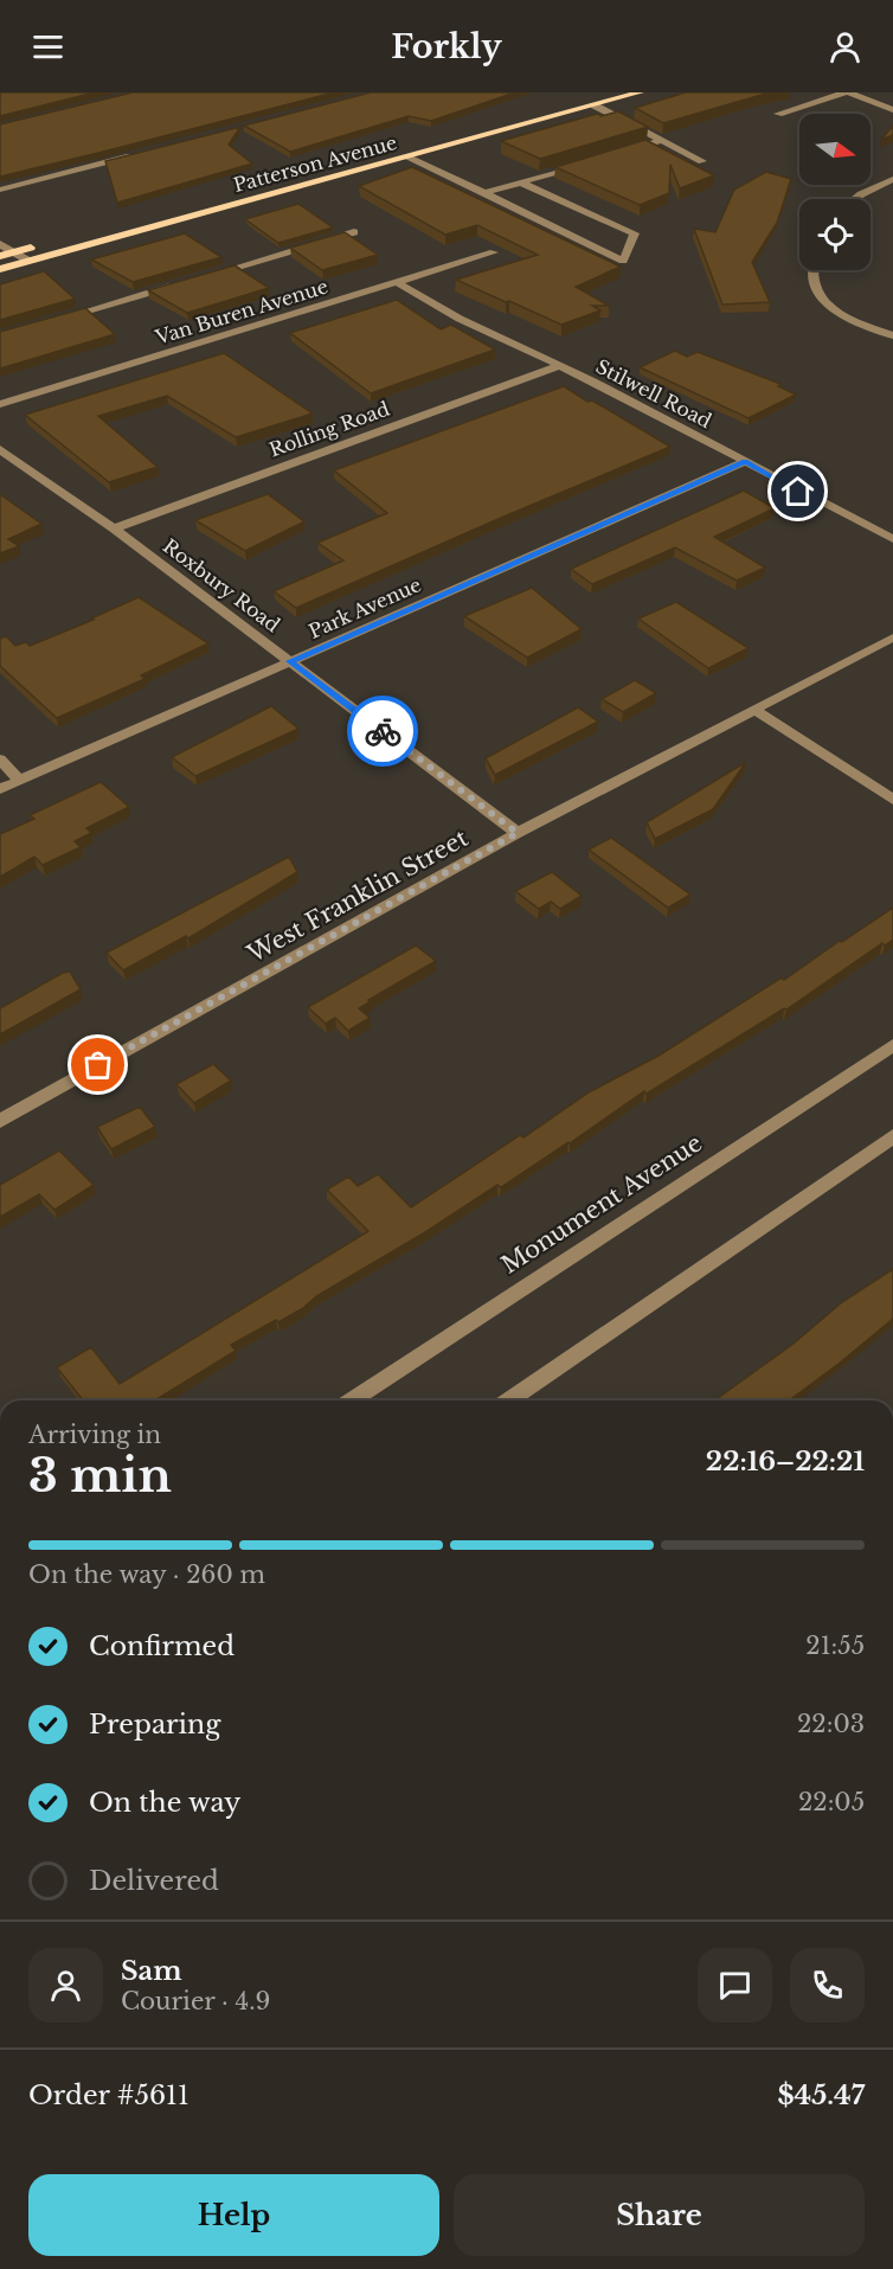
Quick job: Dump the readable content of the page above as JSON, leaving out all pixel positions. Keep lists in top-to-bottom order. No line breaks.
{"streets":{"main road":["Patterson Avenue"],"street":["Van Buren Avenue","Stilwell Road","Rolling Road","Roxbury Road","Park Avenue","West Franklin Street","Monument Avenue"]},"crossings":[["Van Buren Avenue","Stilwell Road"],["Stilwell Road","Rolling Road"],["Stilwell Road","Park Avenue"],["Rolling Road","Roxbury Road"],["Roxbury Road","Park Avenue"],["Roxbury Road","West Franklin Street"]],"north":"right","page":{"header":"Forkly","heading":["3 min","Arriving in","22:16–22:21"],"panel":["Sam","Courier · 4.9","Order #5611","$45.47"],"bar":"On the way · 260 m","list":[["Confirmed","21:55"],["Preparing","22:03"],["On the way","22:05"],"Delivered"],"buttons":["Help","Share"]}}
